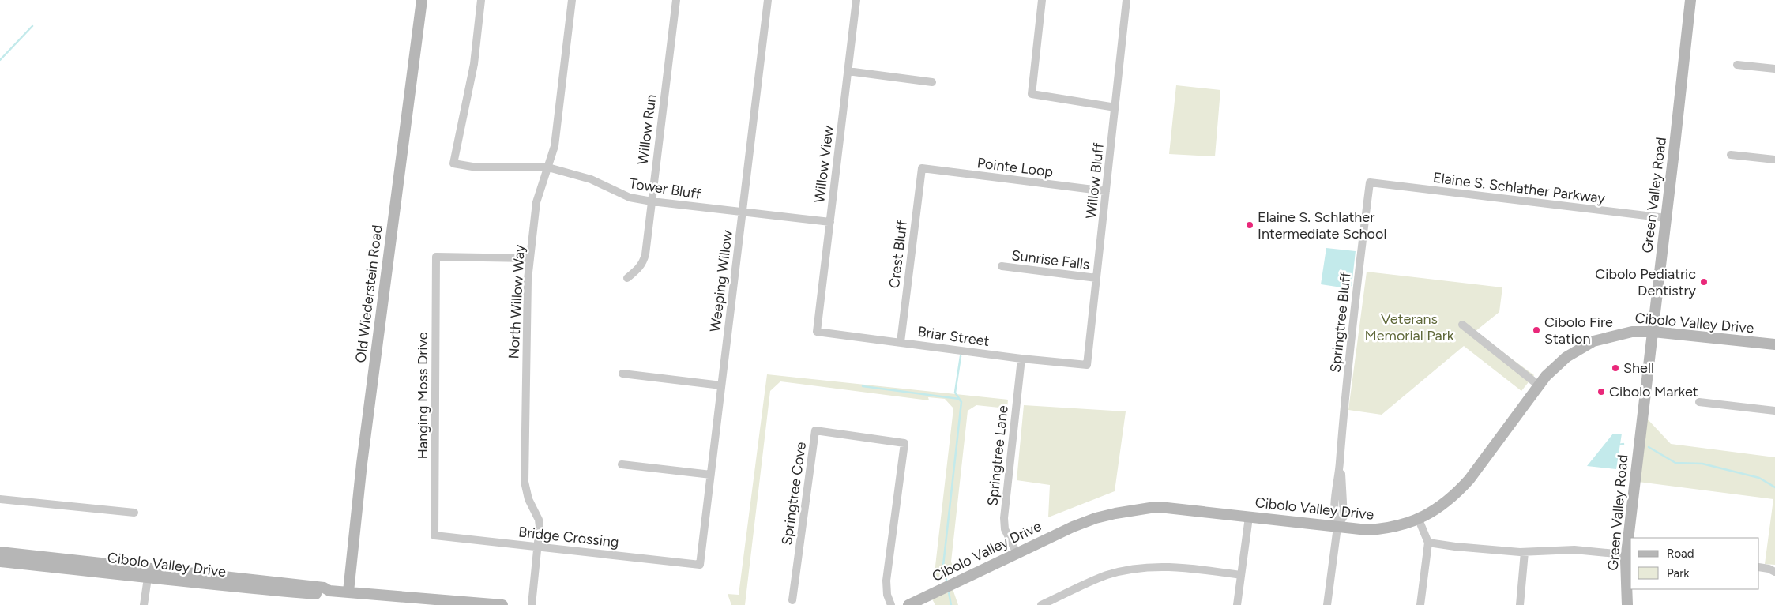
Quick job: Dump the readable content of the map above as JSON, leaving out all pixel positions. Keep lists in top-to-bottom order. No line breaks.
{"streets":{"main road":["Green Valley Road","Old Wiederstein Road","Cibolo Valley Drive"],"street":["Willow Run","Willow View","Pointe Loop","Willow Bluff","Elaine S. Schlather Parkway","Tower Bluff","Crest Bluff","Sunrise Falls","Weeping Willow","North Willow Way","Springtree Bluff","Briar Street","Hanging Moss Drive","Springtree Lane","Springtree Cove","Bridge Crossing"]},"crossings":[["Willow Run","Tower Bluff"],["Willow View","Tower Bluff"],["Willow View","Briar Street"],["Pointe Loop","Willow Bluff"],["Pointe Loop","Crest Bluff"],["Willow Bluff","Sunrise Falls"],["Willow Bluff","Briar Street"],["Elaine S. Schlather Parkway","Green Valley Road"],["Elaine S. Schlather Parkway","Springtree Bluff"],["Tower Bluff","Weeping Willow"],["Tower Bluff","North Willow Way"],["Green Valley Road","Cibolo Valley Drive"],["Crest Bluff","Briar Street"],["Weeping Willow","Bridge Crossing"],["Old Wiederstein Road","Cibolo Valley Drive"],["North Willow Way","Hanging Moss Drive"],["North Willow Way","Bridge Crossing"],["Springtree Bluff","Cibolo Valley Drive"],["Cibolo Valley Drive","Springtree Lane"],["Briar Street","Springtree Lane"],["Hanging Moss Drive","Bridge Crossing"]],"parks":["Veterans Memorial Park"],"places":["Elaine S. Schlather Intermediate School","Cibolo Pediatric Dentistry","Cibolo Fire Station","Shell","Cibolo Market"],"legend":["Road","Park"]}
